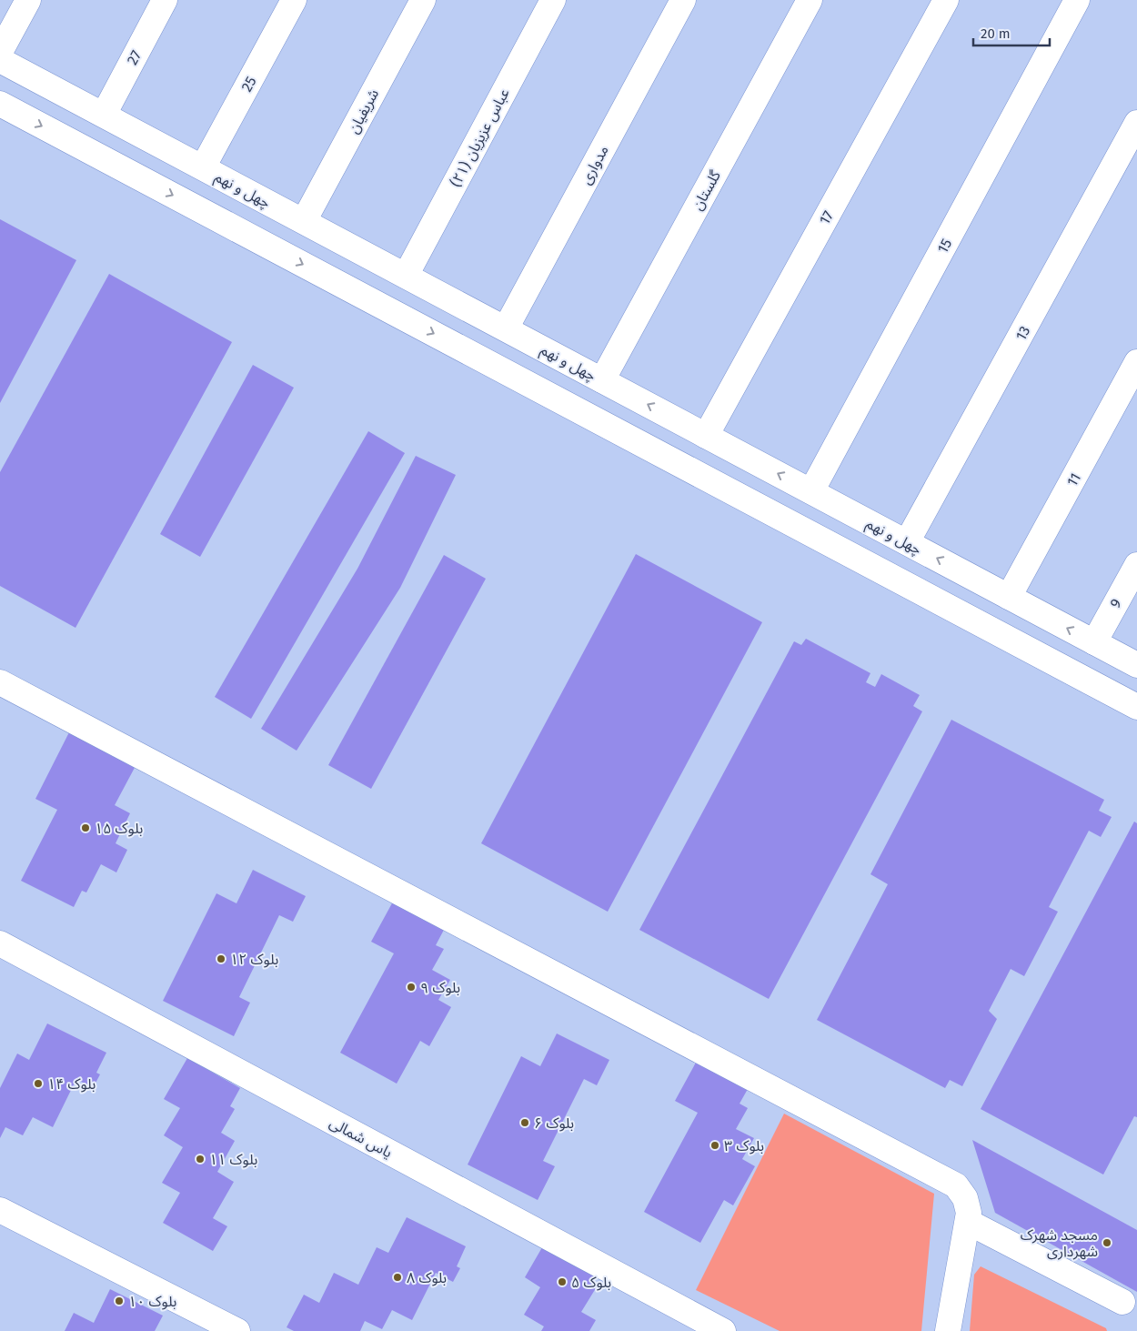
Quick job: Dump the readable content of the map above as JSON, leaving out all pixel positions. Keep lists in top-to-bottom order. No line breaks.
{"streets":{"street":["27","25","شریفیان","عباس عزیزیان (۲۱)","مدواری","چهل و نهم","گلستان","17","15","13","11","9","یاس شمالی"]},"crossings":[["27","چهل و نهم"],["25","چهل و نهم"],["شریفیان","چهل و نهم"],["عباس عزیزیان (۲۱)","چهل و نهم"],["مدواری","چهل و نهم"],["چهل و نهم","گلستان"],["چهل و نهم","17"],["چهل و نهم","15"],["چهل و نهم","13"],["چهل و نهم","11"],["چهل و نهم","9"]],"places":["بلوک ۱۵","بلوک ۱۲","بلوک ۹","بلوک ۱۴","بلوک ۶","بلوک ۳","بلوک ۱۱","مسجد شهرک شهرداری","بلوک ۸","بلوک ۵","بلوک ۱۰"],"scale_bar":"20 m"}
